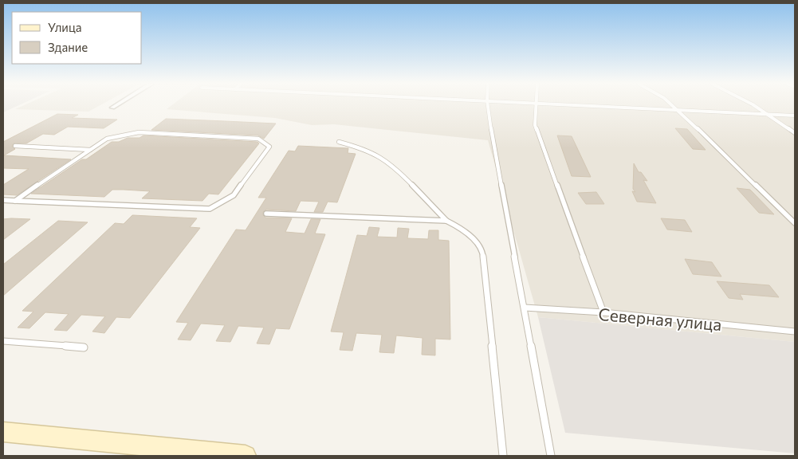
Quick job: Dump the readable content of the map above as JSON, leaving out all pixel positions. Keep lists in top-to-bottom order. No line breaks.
{"streets":{"lane":["Северная улица"]},"legend":["Улица","Здание"]}
